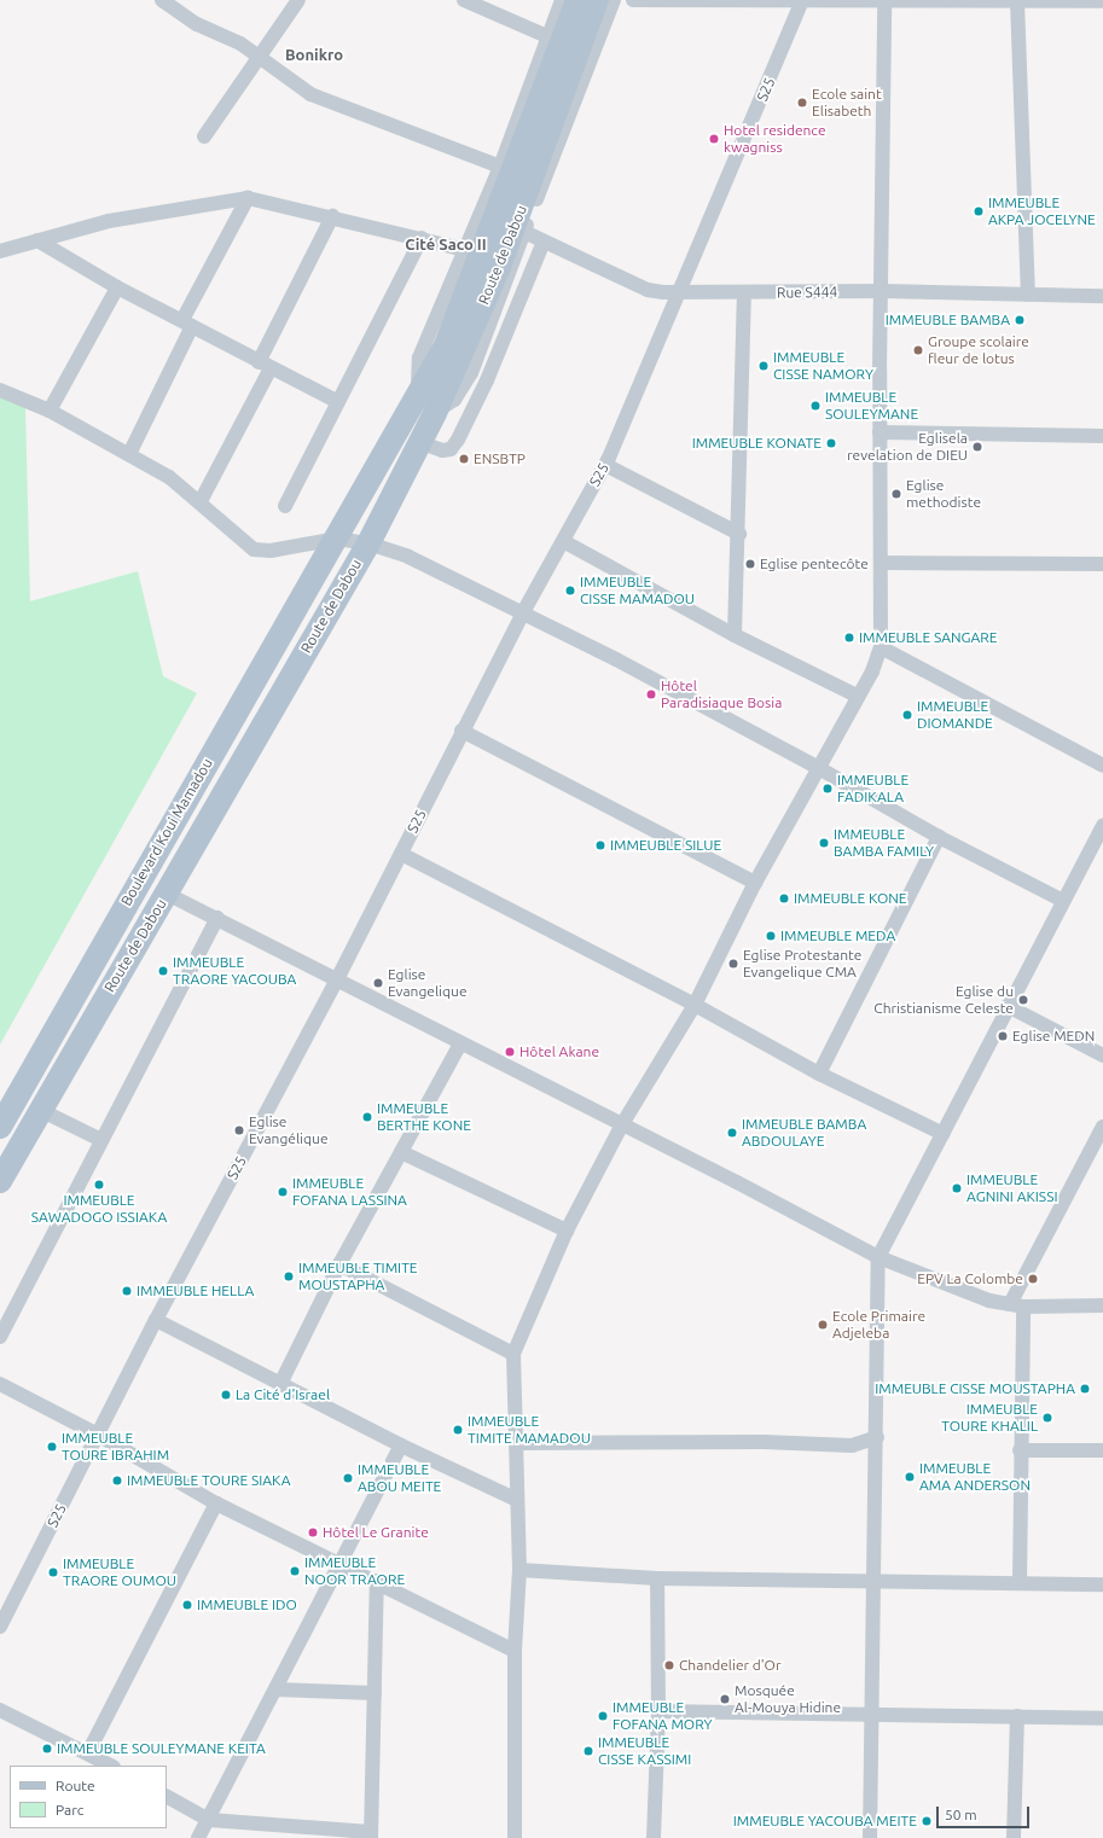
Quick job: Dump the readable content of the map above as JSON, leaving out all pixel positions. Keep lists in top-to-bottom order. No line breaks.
{"streets":{"main road":["Route de Dabou","Boulevard Koui Mamadou"],"street":["S25","Rue S444"]},"crossings":[["S25","Rue S444"],["Route de Dabou","Boulevard Koui Mamadou"]],"districts":["Bonikro","Cité Saco II"],"places":["Ecole saint Elisabeth","Hotel residence kwagniss","IMMEUBLE AKPA JOCELYNE","IMMEUBLE BAMBA","Groupe scolaire fleur de lotus","IMMEUBLE CISSE NAMORY","IMMEUBLE SOULEYMANE","IMMEUBLE KONATE","Eglisela revelation de DIEU","ENSBTP","Eglise methodiste","Eglise pentecôte","IMMEUBLE CISSE MAMADOU","IMMEUBLE SANGARE","Hôtel Paradisiaque Bosia","IMMEUBLE DIOMANDE","IMMEUBLE FADIKALA","IMMEUBLE BAMBA FAMILY","IMMEUBLE SILUE","IMMEUBLE KONE","IMMEUBLE MEDA","Eglise Protestante Evangelique CMA","IMMEUBLE TRAORE YACOUBA","Eglise Evangelique","Eglise du Christianisme Celeste","Eglise MEDN","Hôtel Akane","IMMEUBLE BERTHE KONE","Eglise Evangélique","IMMEUBLE BAMBA ABDOULAYE","IMMEUBLE SAWADOGO ISSIAKA","IMMEUBLE AGNINI AKISSI","IMMEUBLE FOFANA LASSINA","IMMEUBLE TIMITE MOUSTAPHA","EPV La Colombe","IMMEUBLE HELLA","Ecole Primaire Adjeleba","IMMEUBLE CISSE MOUSTAPHA","La Cité d'Israel","IMMEUBLE TOURE KHALIL","IMMEUBLE TIMITE MAMADOU","IMMEUBLE TOURE IBRAHIM","IMMEUBLE AMA ANDERSON","IMMEUBLE ABOU MEITE","IMMEUBLE TOURE SIAKA","Hôtel Le Granite","IMMEUBLE NOOR TRAORE","IMMEUBLE TRAORE OUMOU","IMMEUBLE IDO","Chandelier d'Or","Mosquée Al-Mouya Hidine","IMMEUBLE FOFANA MORY","IMMEUBLE SOULEYMANE KEITA","IMMEUBLE CISSE KASSIMI","IMMEUBLE YACOUBA MEITE"],"legend":["Route","Parc"],"scale_bar":"50 m"}
